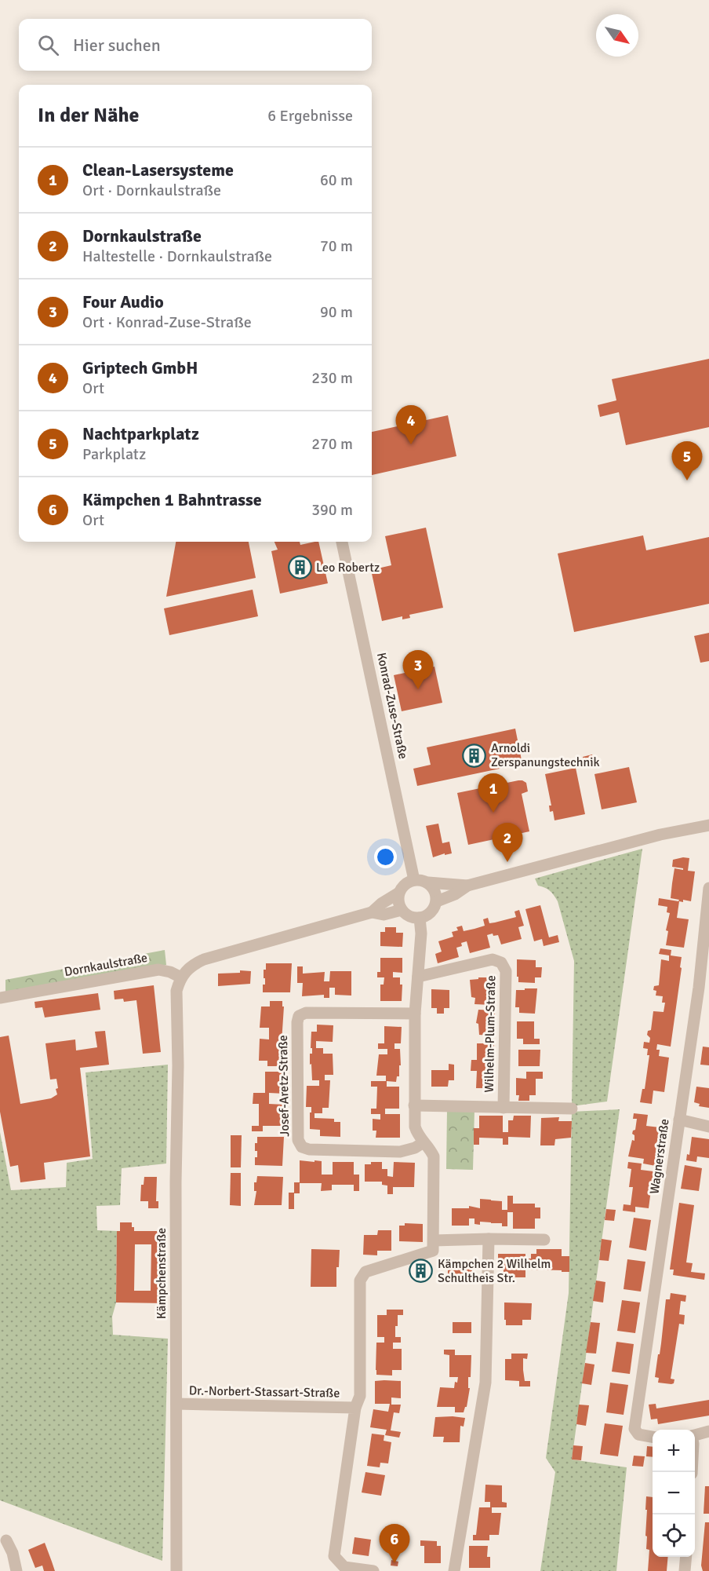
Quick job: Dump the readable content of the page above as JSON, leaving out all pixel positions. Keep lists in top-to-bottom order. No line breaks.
{"streets":{"street":["Konrad-Zuse-Straße","Dornkaulstraße","Wilhelm-Plum-Straße","Josef-Aretz-Straße","Wagnerstraße","Kämpchenstraße","Dr.-Norbert-Stassart-Straße"]},"crossings":[["Dornkaulstraße","Kämpchenstraße"],["Kämpchenstraße","Dr.-Norbert-Stassart-Straße"]],"places":{"building":["Leo Robertz","Arnoldi Zerspanungstechnik","Kämpchen 2 Wilhelm Schultheis Str."]},"north":"bottom right","page":{"search":"Hier suchen","heading":["In der Nähe","6 Ergebnisse"],"list":[{"mark":"1","name":"Clean-Lasersysteme","note":"Ort · Dornkaulstraße","value":"60 m"},{"mark":"2","name":"Dornkaulstraße","note":"Haltestelle · Dornkaulstraße","value":"70 m"},{"mark":"3","name":"Four Audio","note":"Ort · Konrad-Zuse-Straße","value":"90 m"},{"mark":"4","name":"Griptech GmbH","note":"Ort","value":"230 m"},{"mark":"5","name":"Nachtparkplatz","note":"Parkplatz","value":"270 m"},{"mark":"6","name":"Kämpchen 1 Bahntrasse","note":"Ort","value":"390 m"}],"pins":["4","5","3","1","2","6"],"map_buttons":["+","−"]}}
